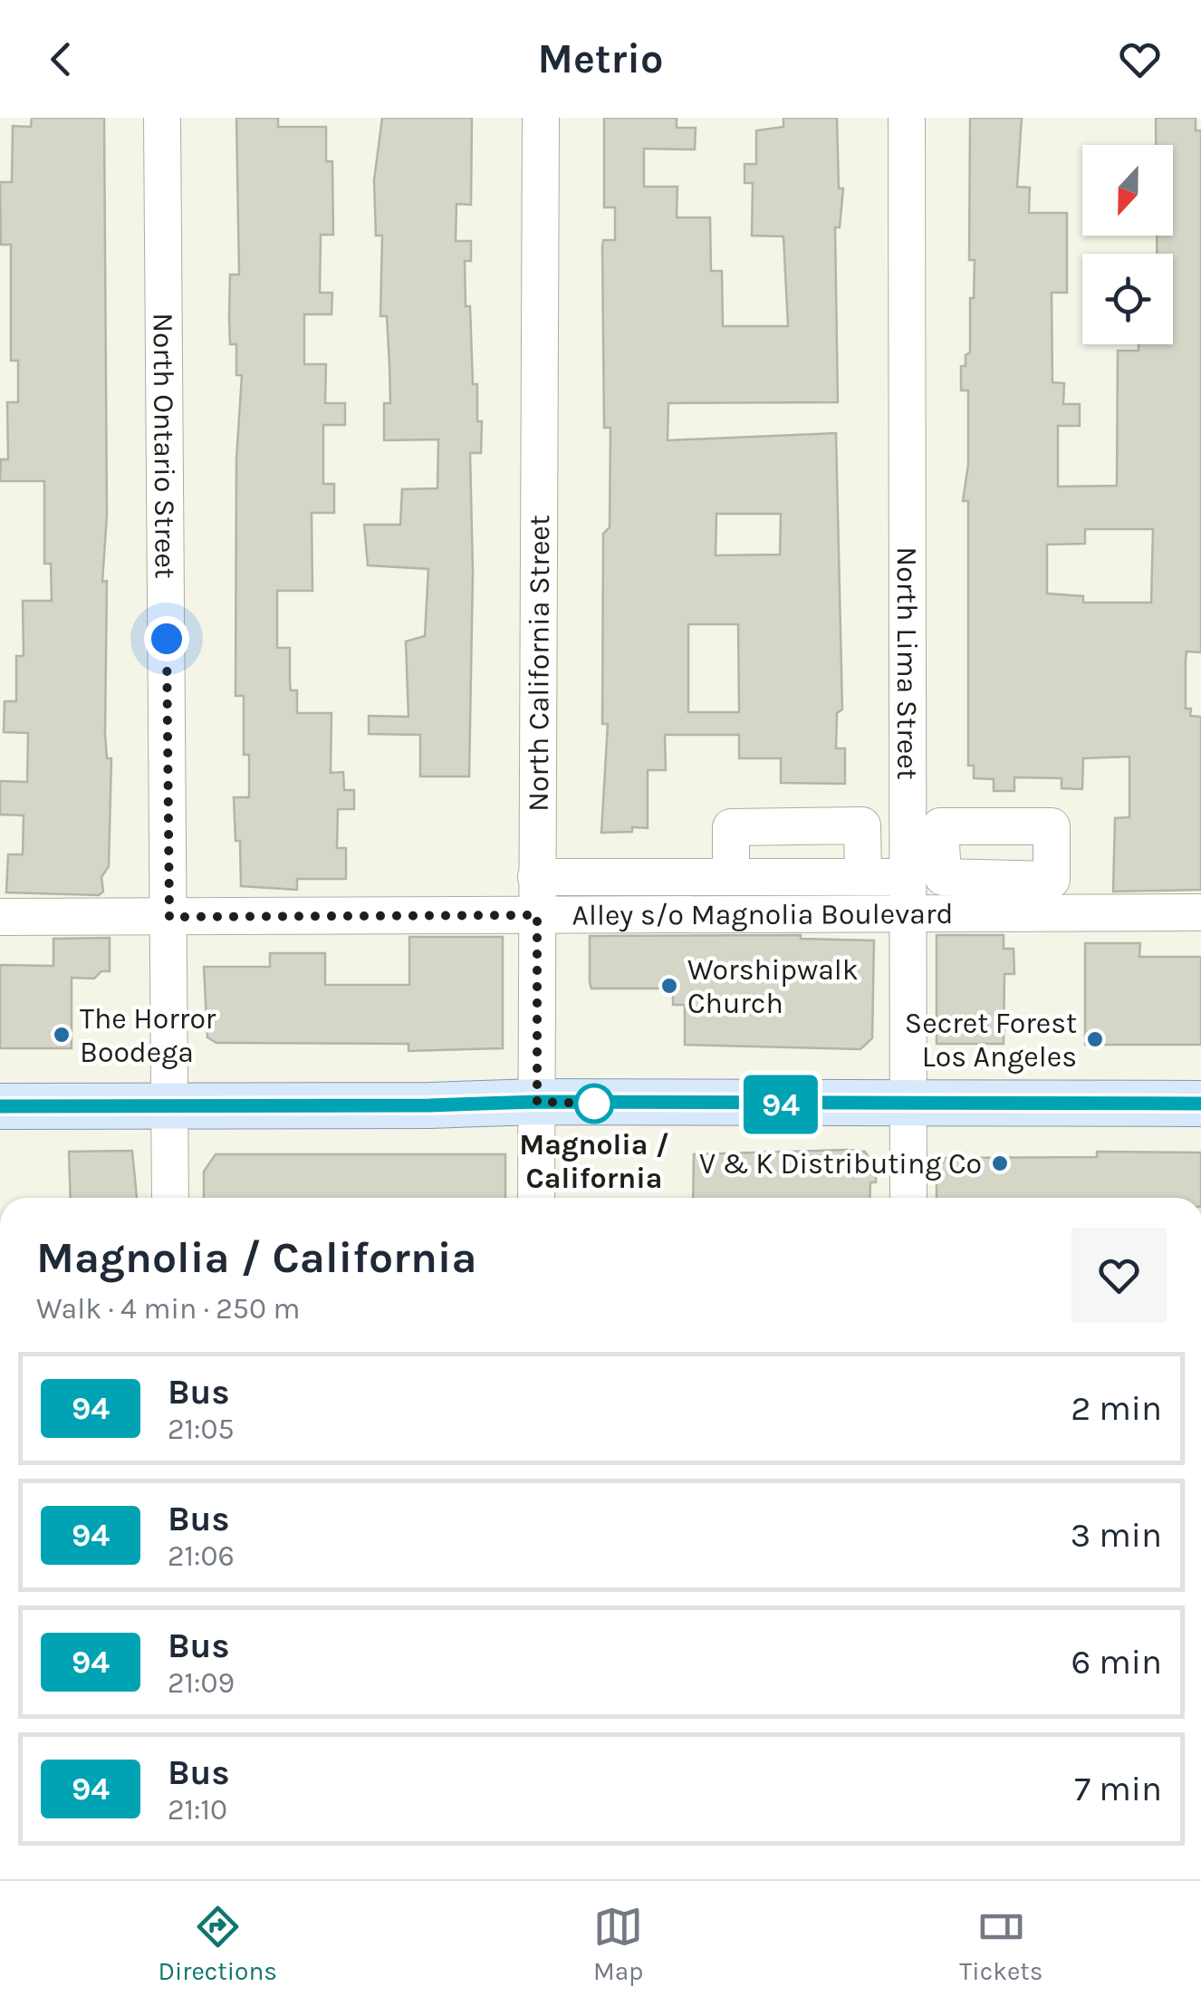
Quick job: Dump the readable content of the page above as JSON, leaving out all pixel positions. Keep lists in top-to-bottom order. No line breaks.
{"streets":{"street":["North Ontario Street","North California Street","North Lima Street","Alley s/o Magnolia Boulevard"]},"crossings":[["North Ontario Street","Alley s/o Magnolia Boulevard"],["North California Street","Alley s/o Magnolia Boulevard"],["North Lima Street","Alley s/o Magnolia Boulevard"]],"places":["Worshipwalk Church","The Horror Boodega","Secret Forest Los Angeles","Magnolia / California","V & K Distributing Co"],"lines":["bus line 94"],"north":"bottom","page":{"header":"Metrio","on_map":"94","heading":["Magnolia / California","Walk · 4 min · 250 m"],"list":[{"mark":"94","name":"Bus","note":"21:05","value":"2 min"},{"mark":"94","name":"Bus","note":"21:06","value":"3 min"},{"mark":"94","name":"Bus","note":"21:09","value":"6 min"},{"mark":"94","name":"Bus","note":"21:10","value":"7 min"}],"tabs":["Directions","Map","Tickets"]}}
